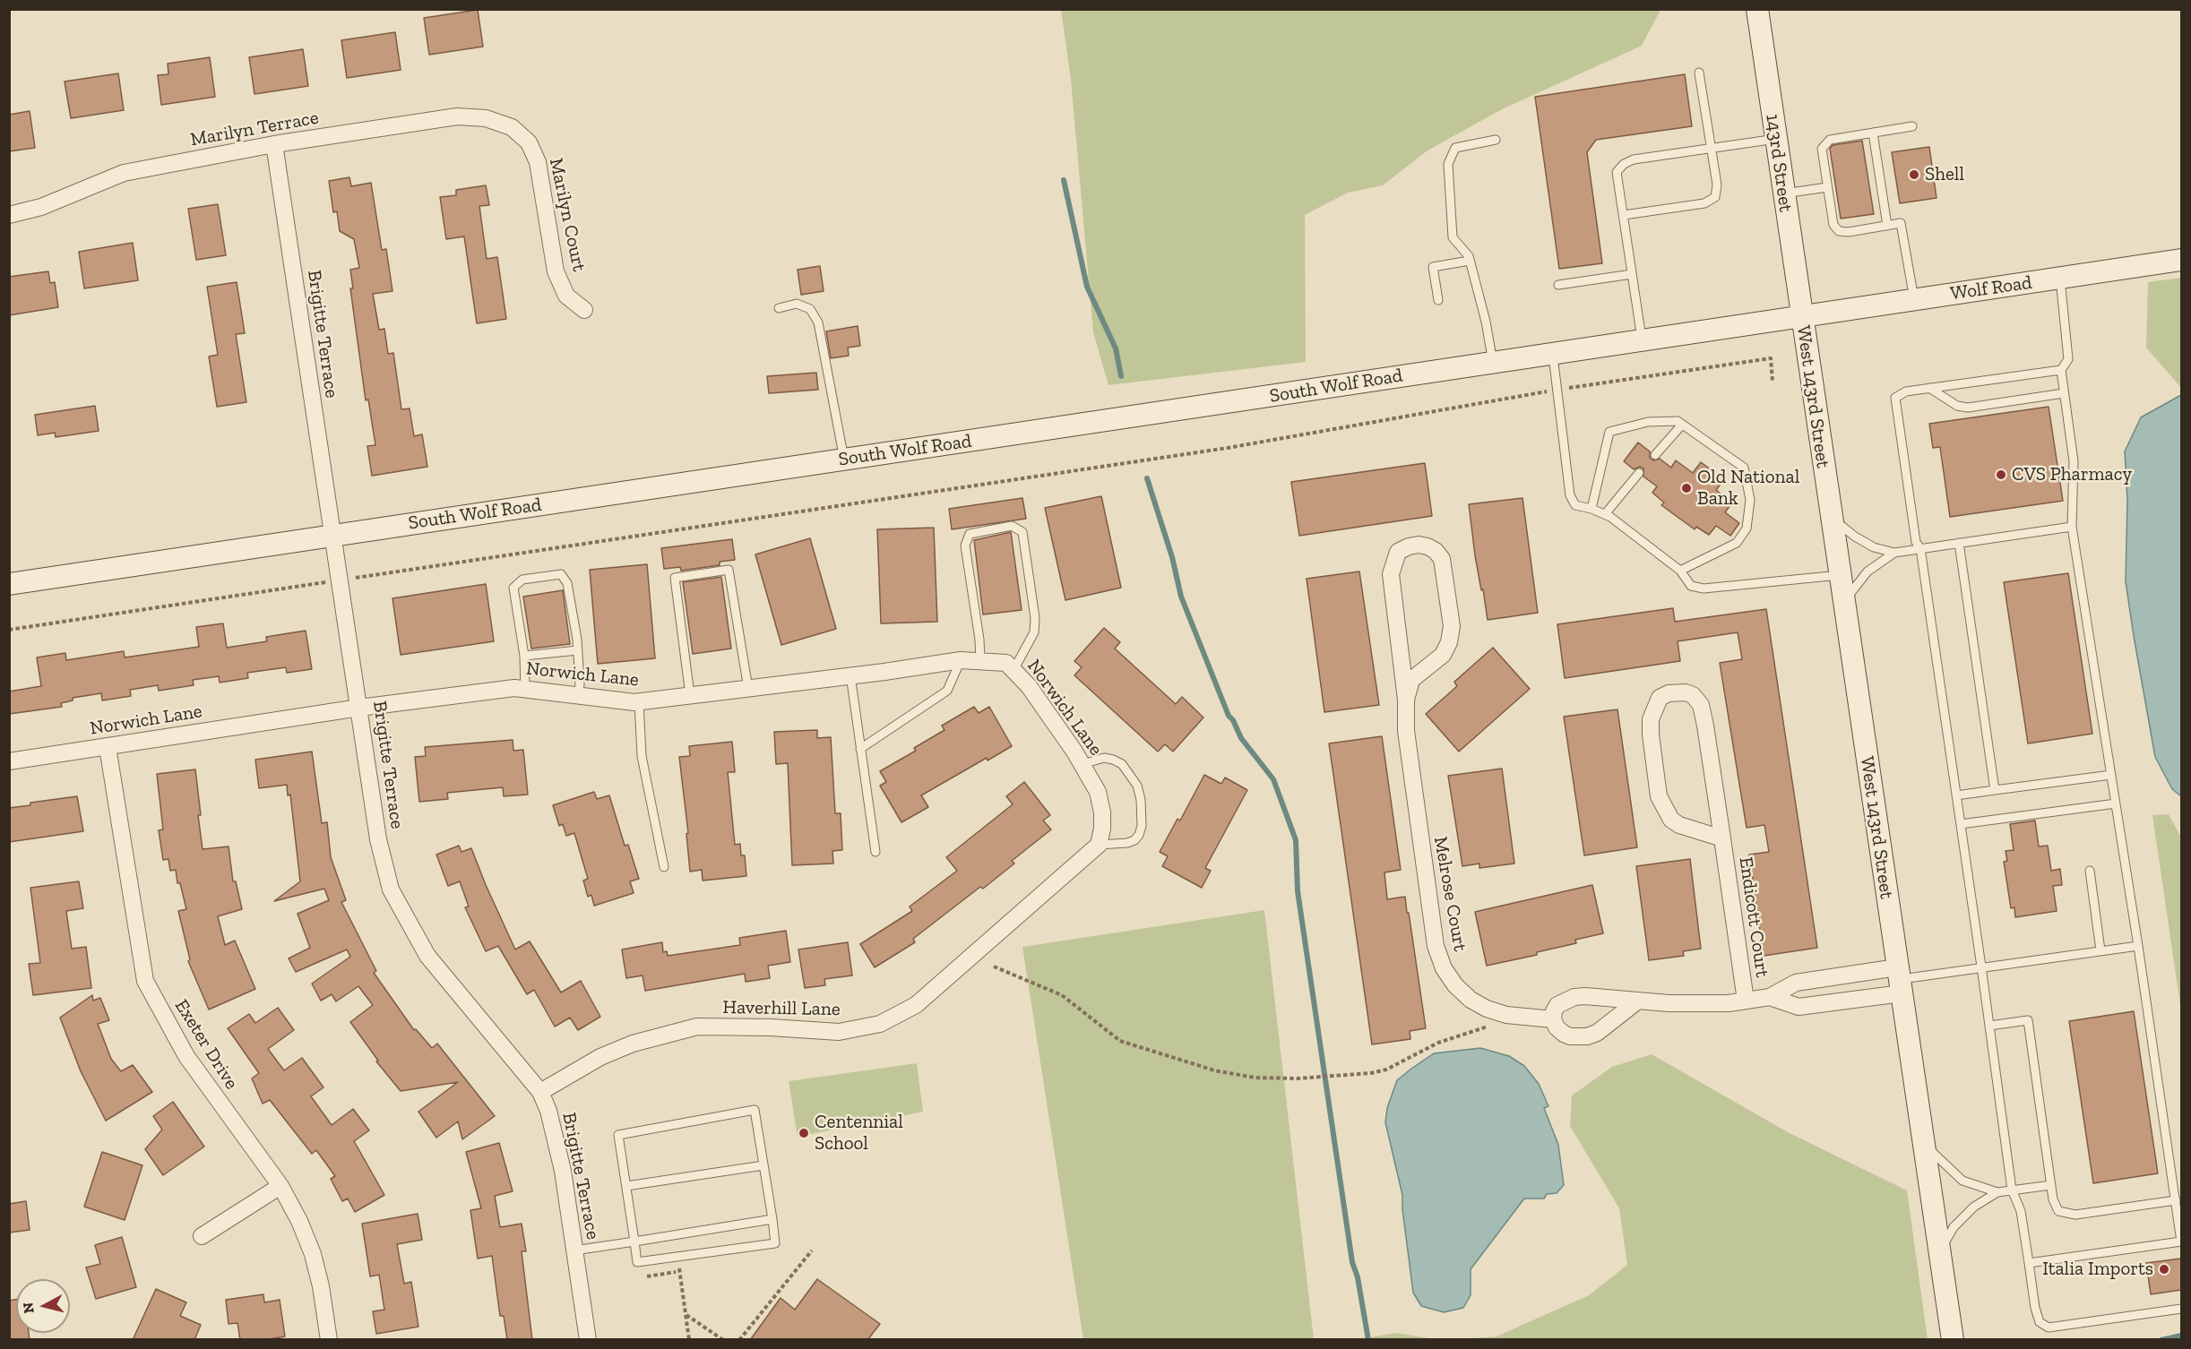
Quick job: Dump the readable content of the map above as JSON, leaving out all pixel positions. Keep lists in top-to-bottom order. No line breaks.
{"streets":{"main road":["143rd Street","Wolf Road","South Wolf Road","West 143rd Street"],"street":["Marilyn Terrace","Marilyn Court","Brigitte Terrace","Norwich Lane","Melrose Court","Endicott Court","Haverhill Lane","Exeter Drive"]},"crossings":[["Marilyn Terrace","Marilyn Court"],["Marilyn Terrace","Brigitte Terrace"],["143rd Street","Wolf Road"],["143rd Street","South Wolf Road"],["143rd Street","West 143rd Street"],["Wolf Road","South Wolf Road"],["Wolf Road","West 143rd Street"],["Brigitte Terrace","South Wolf Road"],["Brigitte Terrace","Norwich Lane"],["Brigitte Terrace","Haverhill Lane"],["South Wolf Road","West 143rd Street"],["Norwich Lane","Haverhill Lane"],["Norwich Lane","Exeter Drive"]],"places":["Shell","CVS Pharmacy","Old National Bank","Centennial School","Italia Imports"],"north":"left"}
